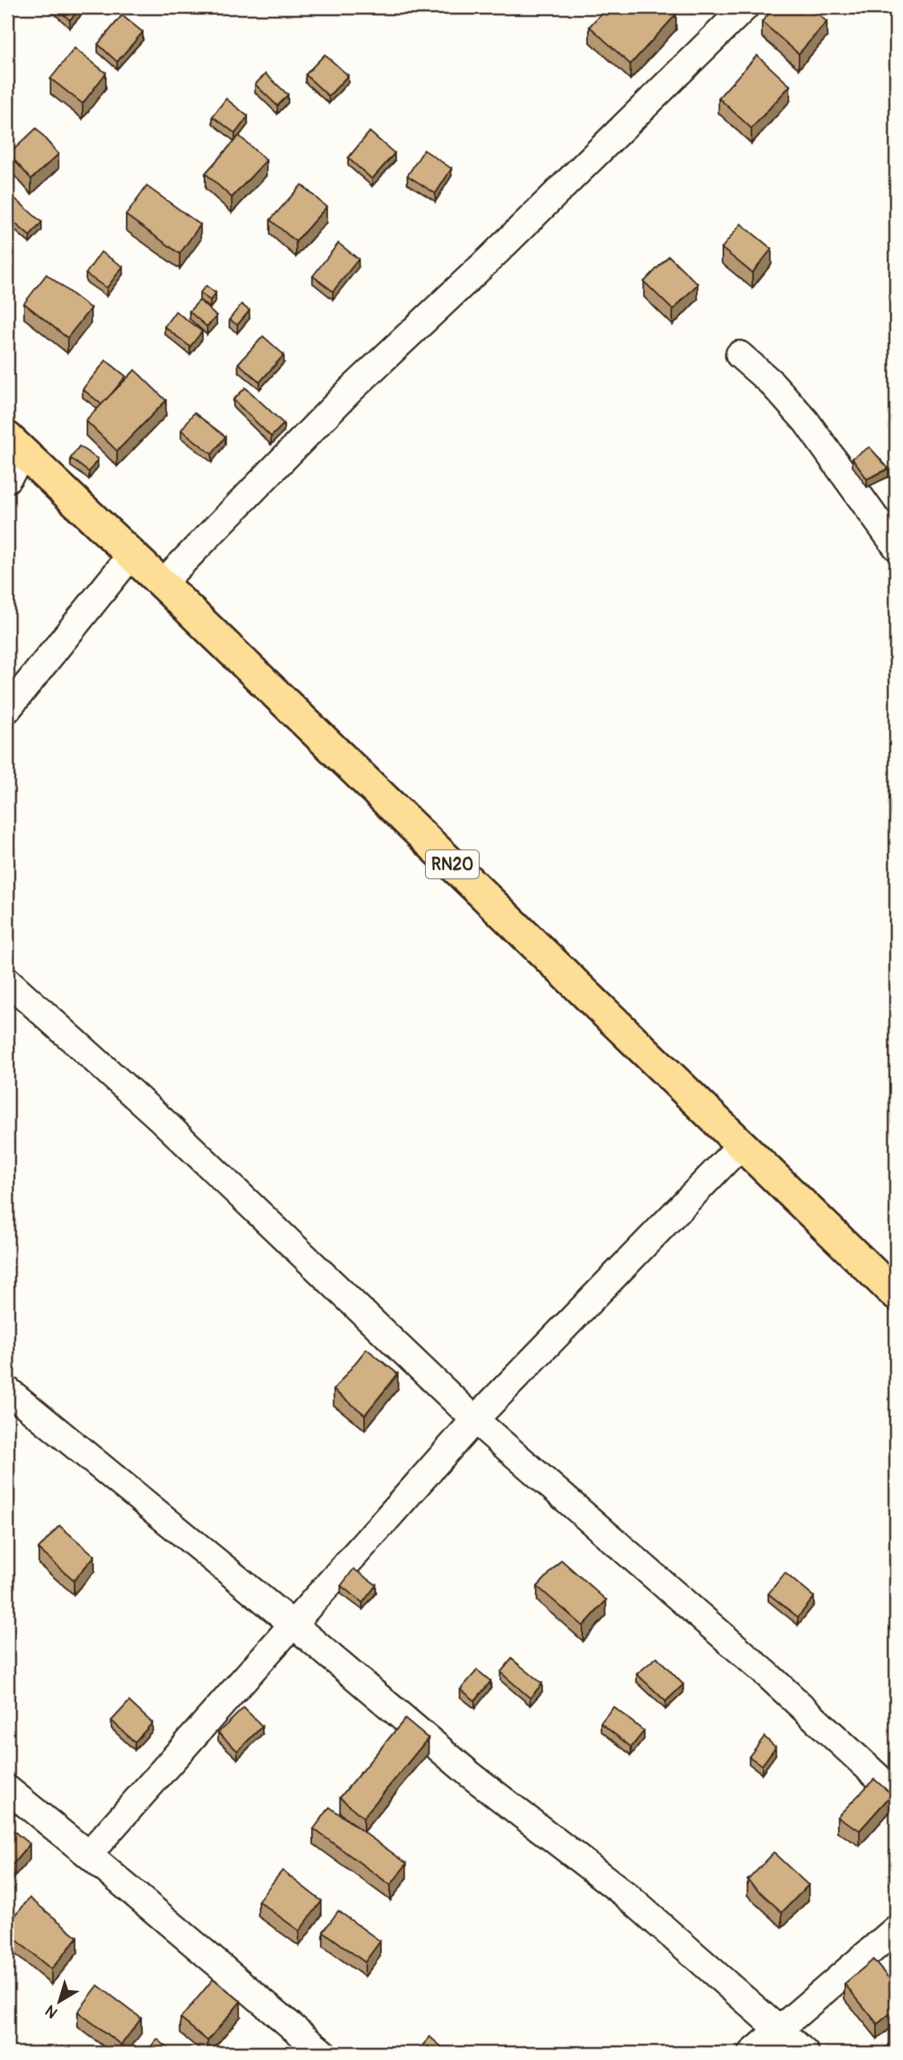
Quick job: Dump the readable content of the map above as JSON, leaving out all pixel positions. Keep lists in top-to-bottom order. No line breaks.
{"streets":{"main road":["RN20"]},"north":"bottom left"}
